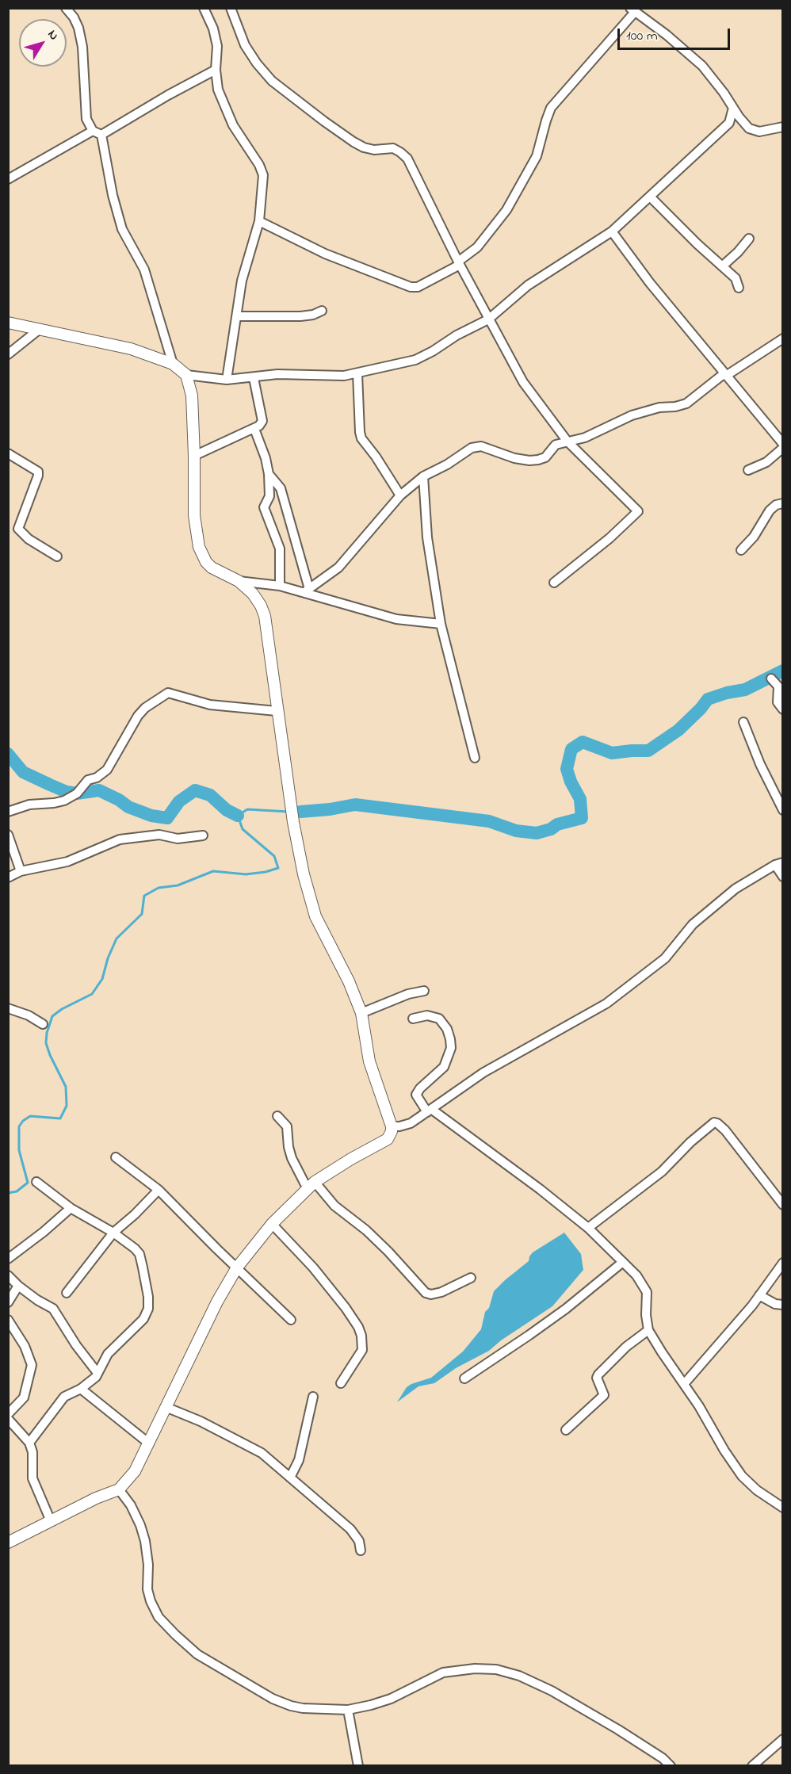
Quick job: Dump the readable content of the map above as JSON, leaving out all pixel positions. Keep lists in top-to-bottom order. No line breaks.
{"scale_bar":"100 m","north":"top right"}
